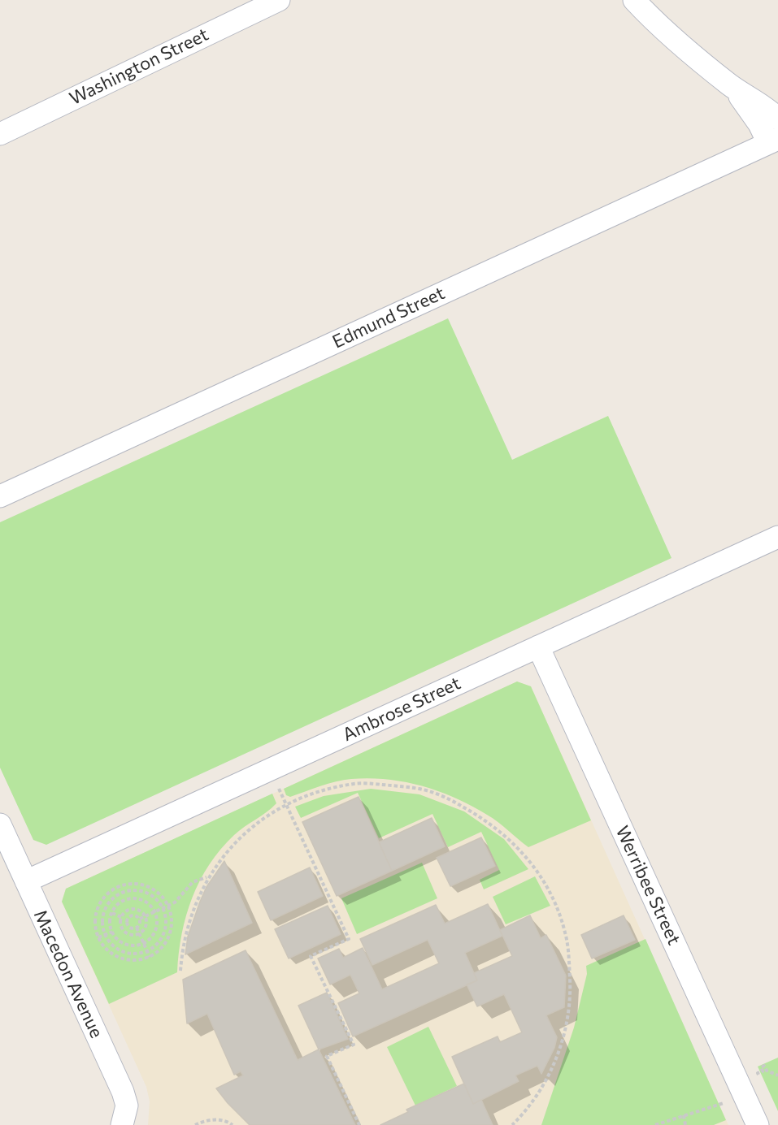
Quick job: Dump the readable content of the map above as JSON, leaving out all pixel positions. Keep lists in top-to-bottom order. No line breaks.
{"streets":{"street":["Washington Street","Edmund Street","Ambrose Street","Werribee Street","Macedon Avenue"]},"crossings":[["Ambrose Street","Werribee Street"],["Ambrose Street","Macedon Avenue"]]}
